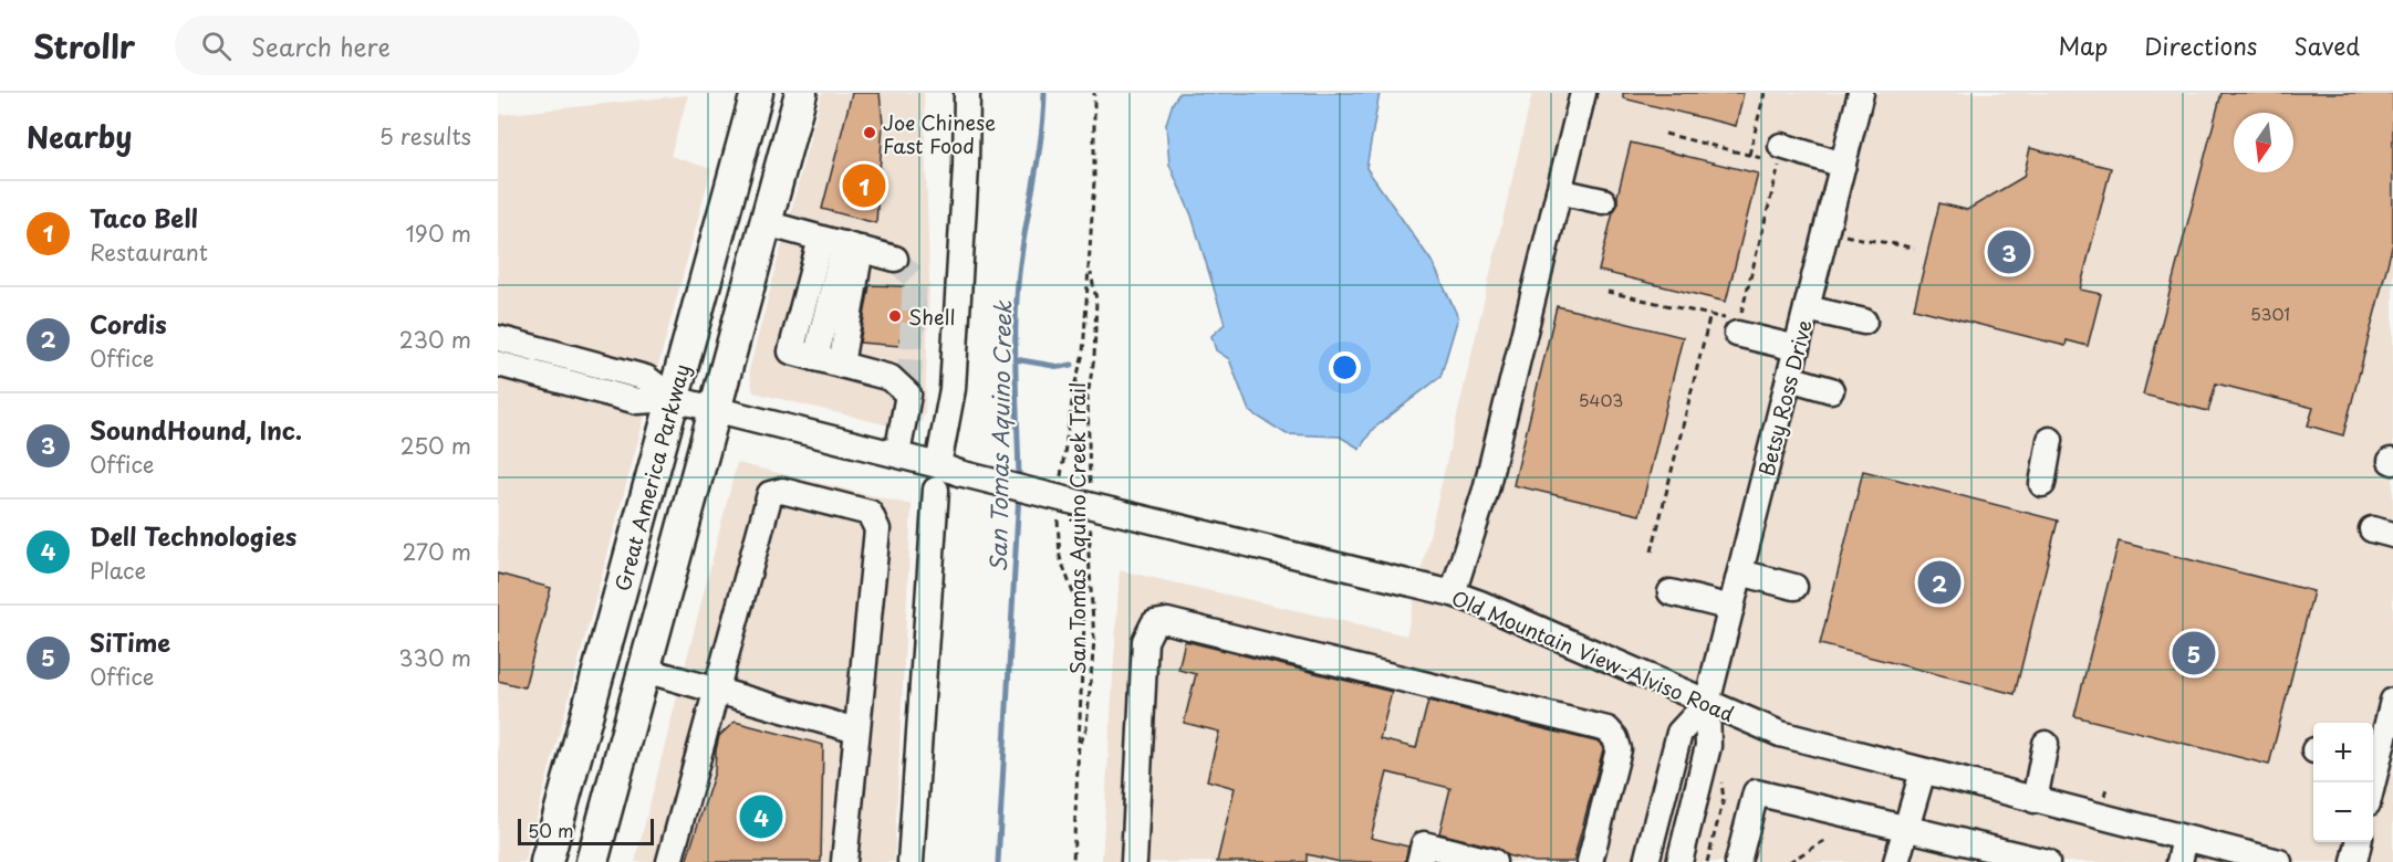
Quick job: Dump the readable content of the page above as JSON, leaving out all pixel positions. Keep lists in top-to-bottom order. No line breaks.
{"streets":{"main road":["Great America Parkway"],"street":["Betsy Ross Drive","Old Mountain View-Alviso Road"],"path":["San Tomas Aquino Creek Trail"]},"crossings":[["Betsy Ross Drive","Old Mountain View-Alviso Road"],["Great America Parkway","Old Mountain View-Alviso Road"],["San Tomas Aquino Creek Trail","Old Mountain View-Alviso Road"]],"water":["San Tomas Aquino Creek"],"places":["Joe Chinese Fast Food","Shell"],"house_numbers":["5301","5403"],"scale_bar":"50 m","north":"bottom","page":{"header":"Strollr","search":"Search here","nav":["Map","Directions","Saved"],"heading":["Nearby","5 results"],"pins":["1","3","2","5","4"],"list":[{"mark":"1","name":"Taco Bell","note":"Restaurant","value":"190 m"},{"mark":"2","name":"Cordis","note":"Office","value":"230 m"},{"mark":"3","name":"SoundHound, Inc.","note":"Office","value":"250 m"},{"mark":"4","name":"Dell Technologies","note":"Place","value":"270 m"},{"mark":"5","name":"SiTime","note":"Office","value":"330 m"}],"map_buttons":["+","−"],"scale":"50 m"}}
